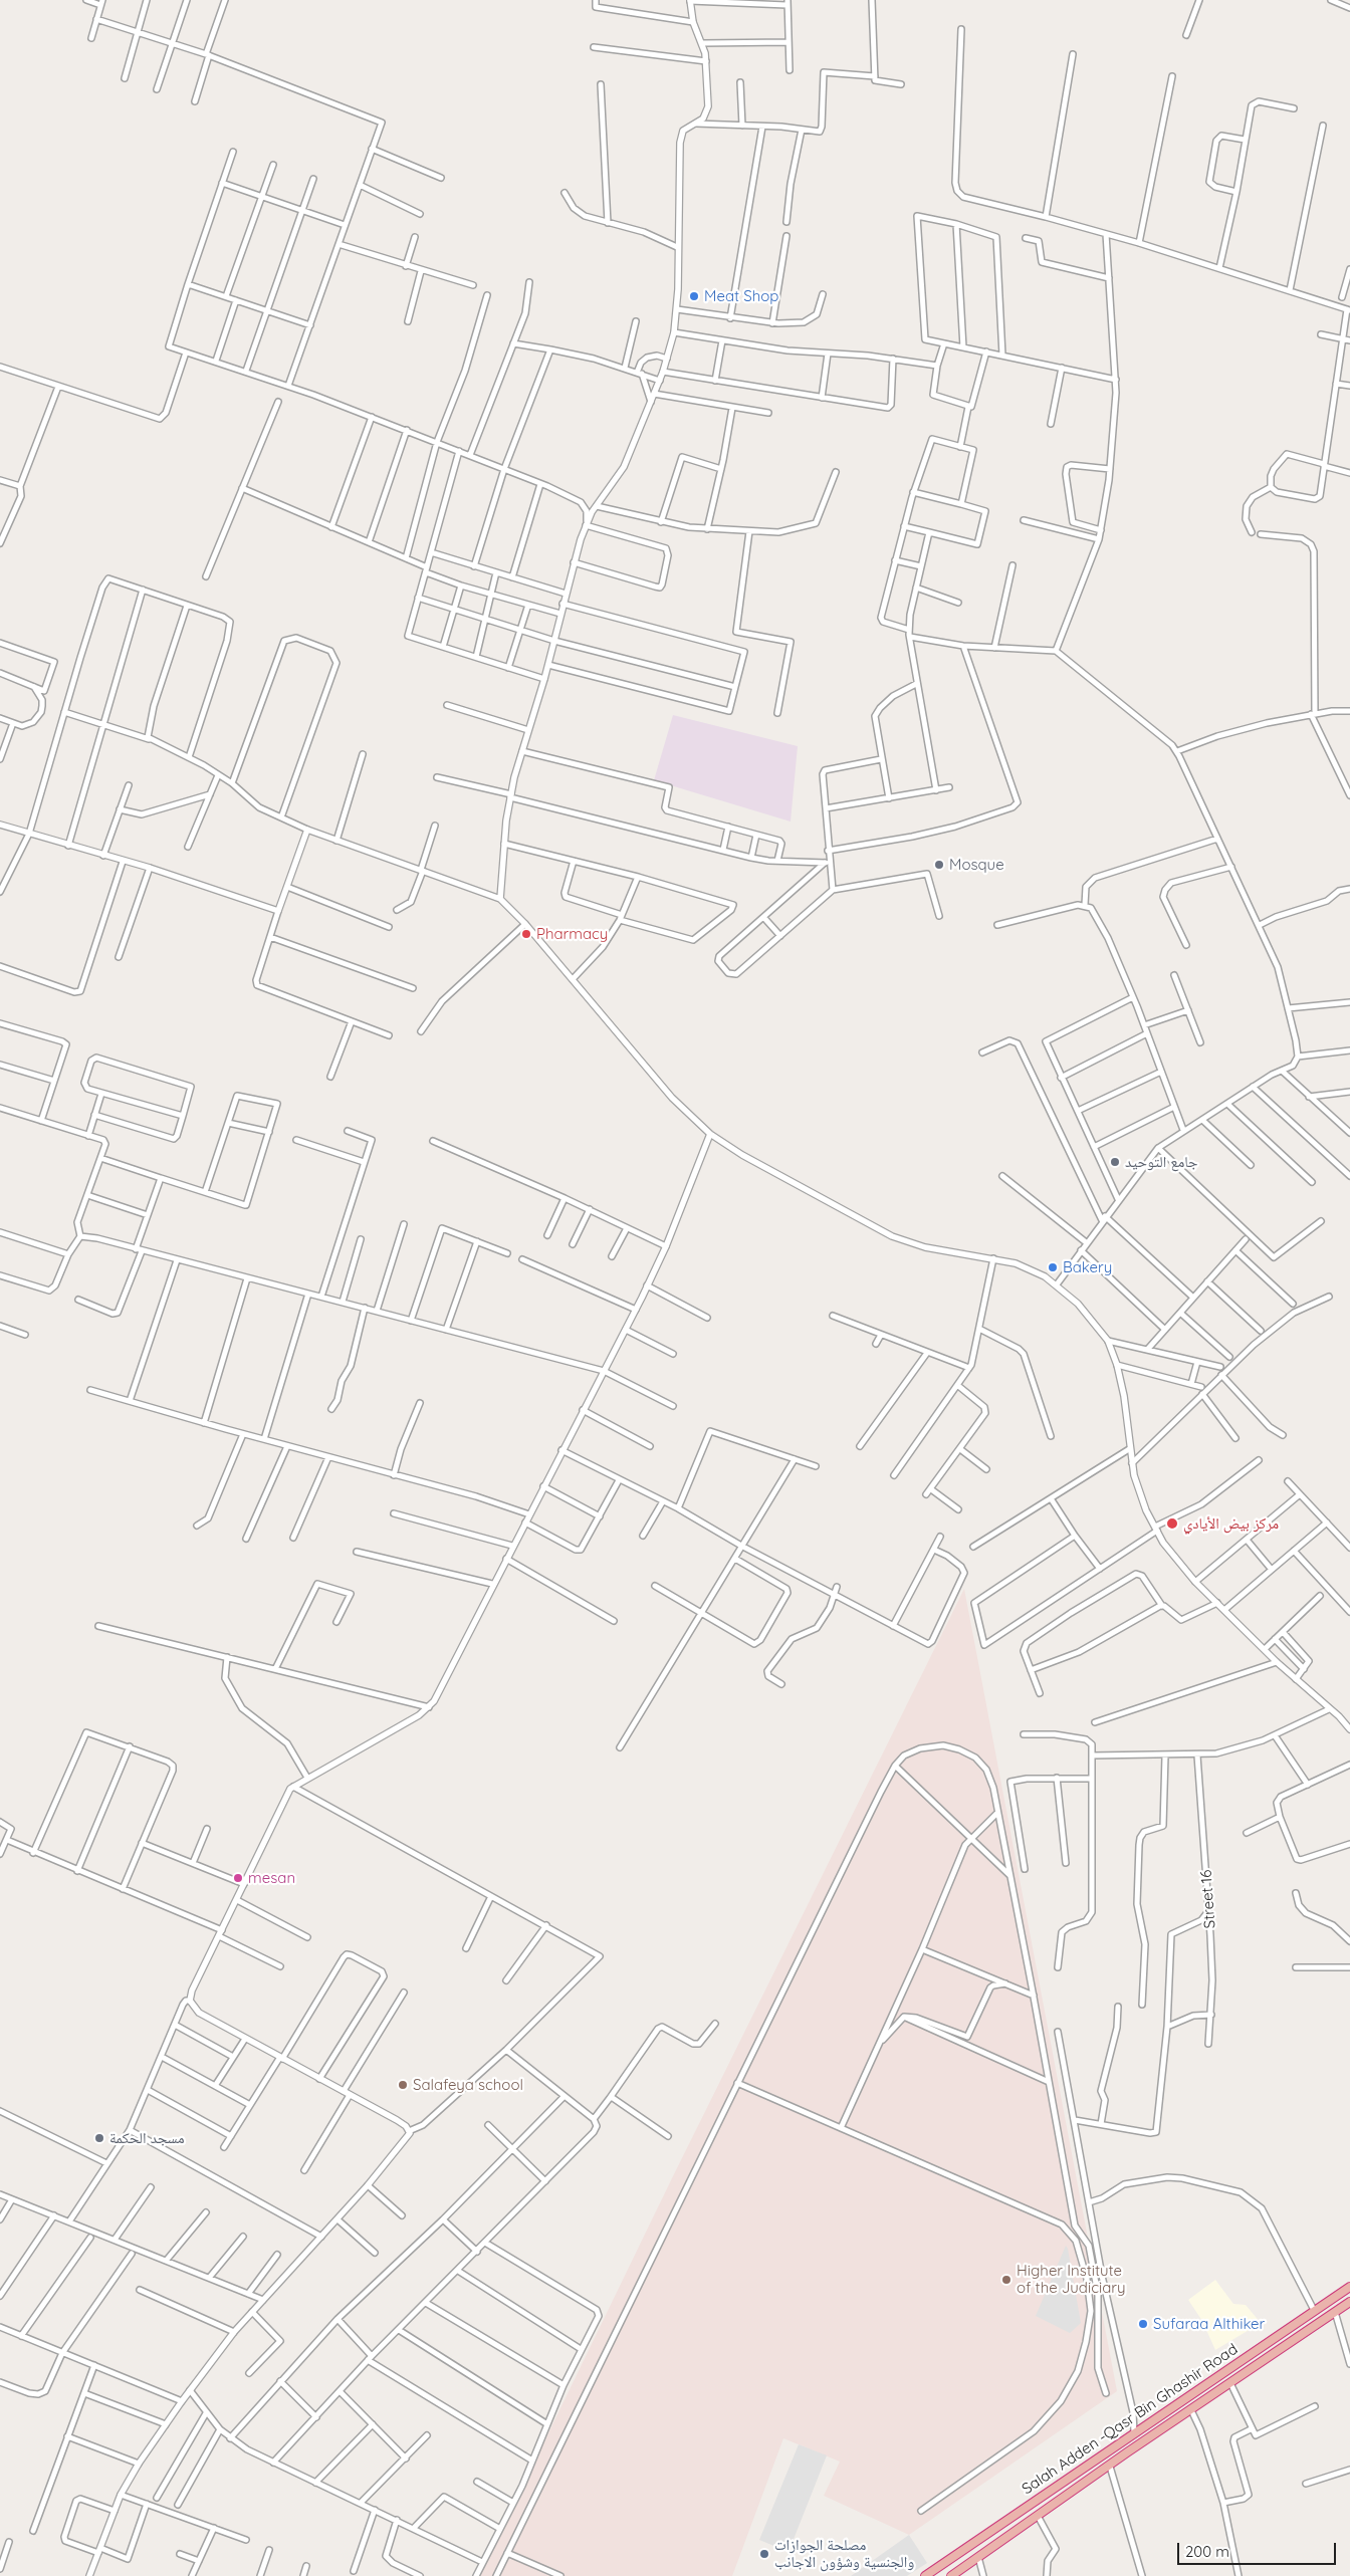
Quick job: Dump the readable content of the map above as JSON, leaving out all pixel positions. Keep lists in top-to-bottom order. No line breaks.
{"streets":{"highway":["Salah Adden -Qasr Bin Ghashir Road"],"street":["Street 16"]},"places":["Meat Shop","Mosque","Pharmacy","جامع التوحيد","Bakery","مركز بيض الأيادي","mesan","Salafeya school","مسجد الحكمة","Higher Institute of the Judiciary","Sufaraa Althiker","مصلحة الجوازات والجنسية وشؤون الاجانب"],"scale_bar":"200 m"}
